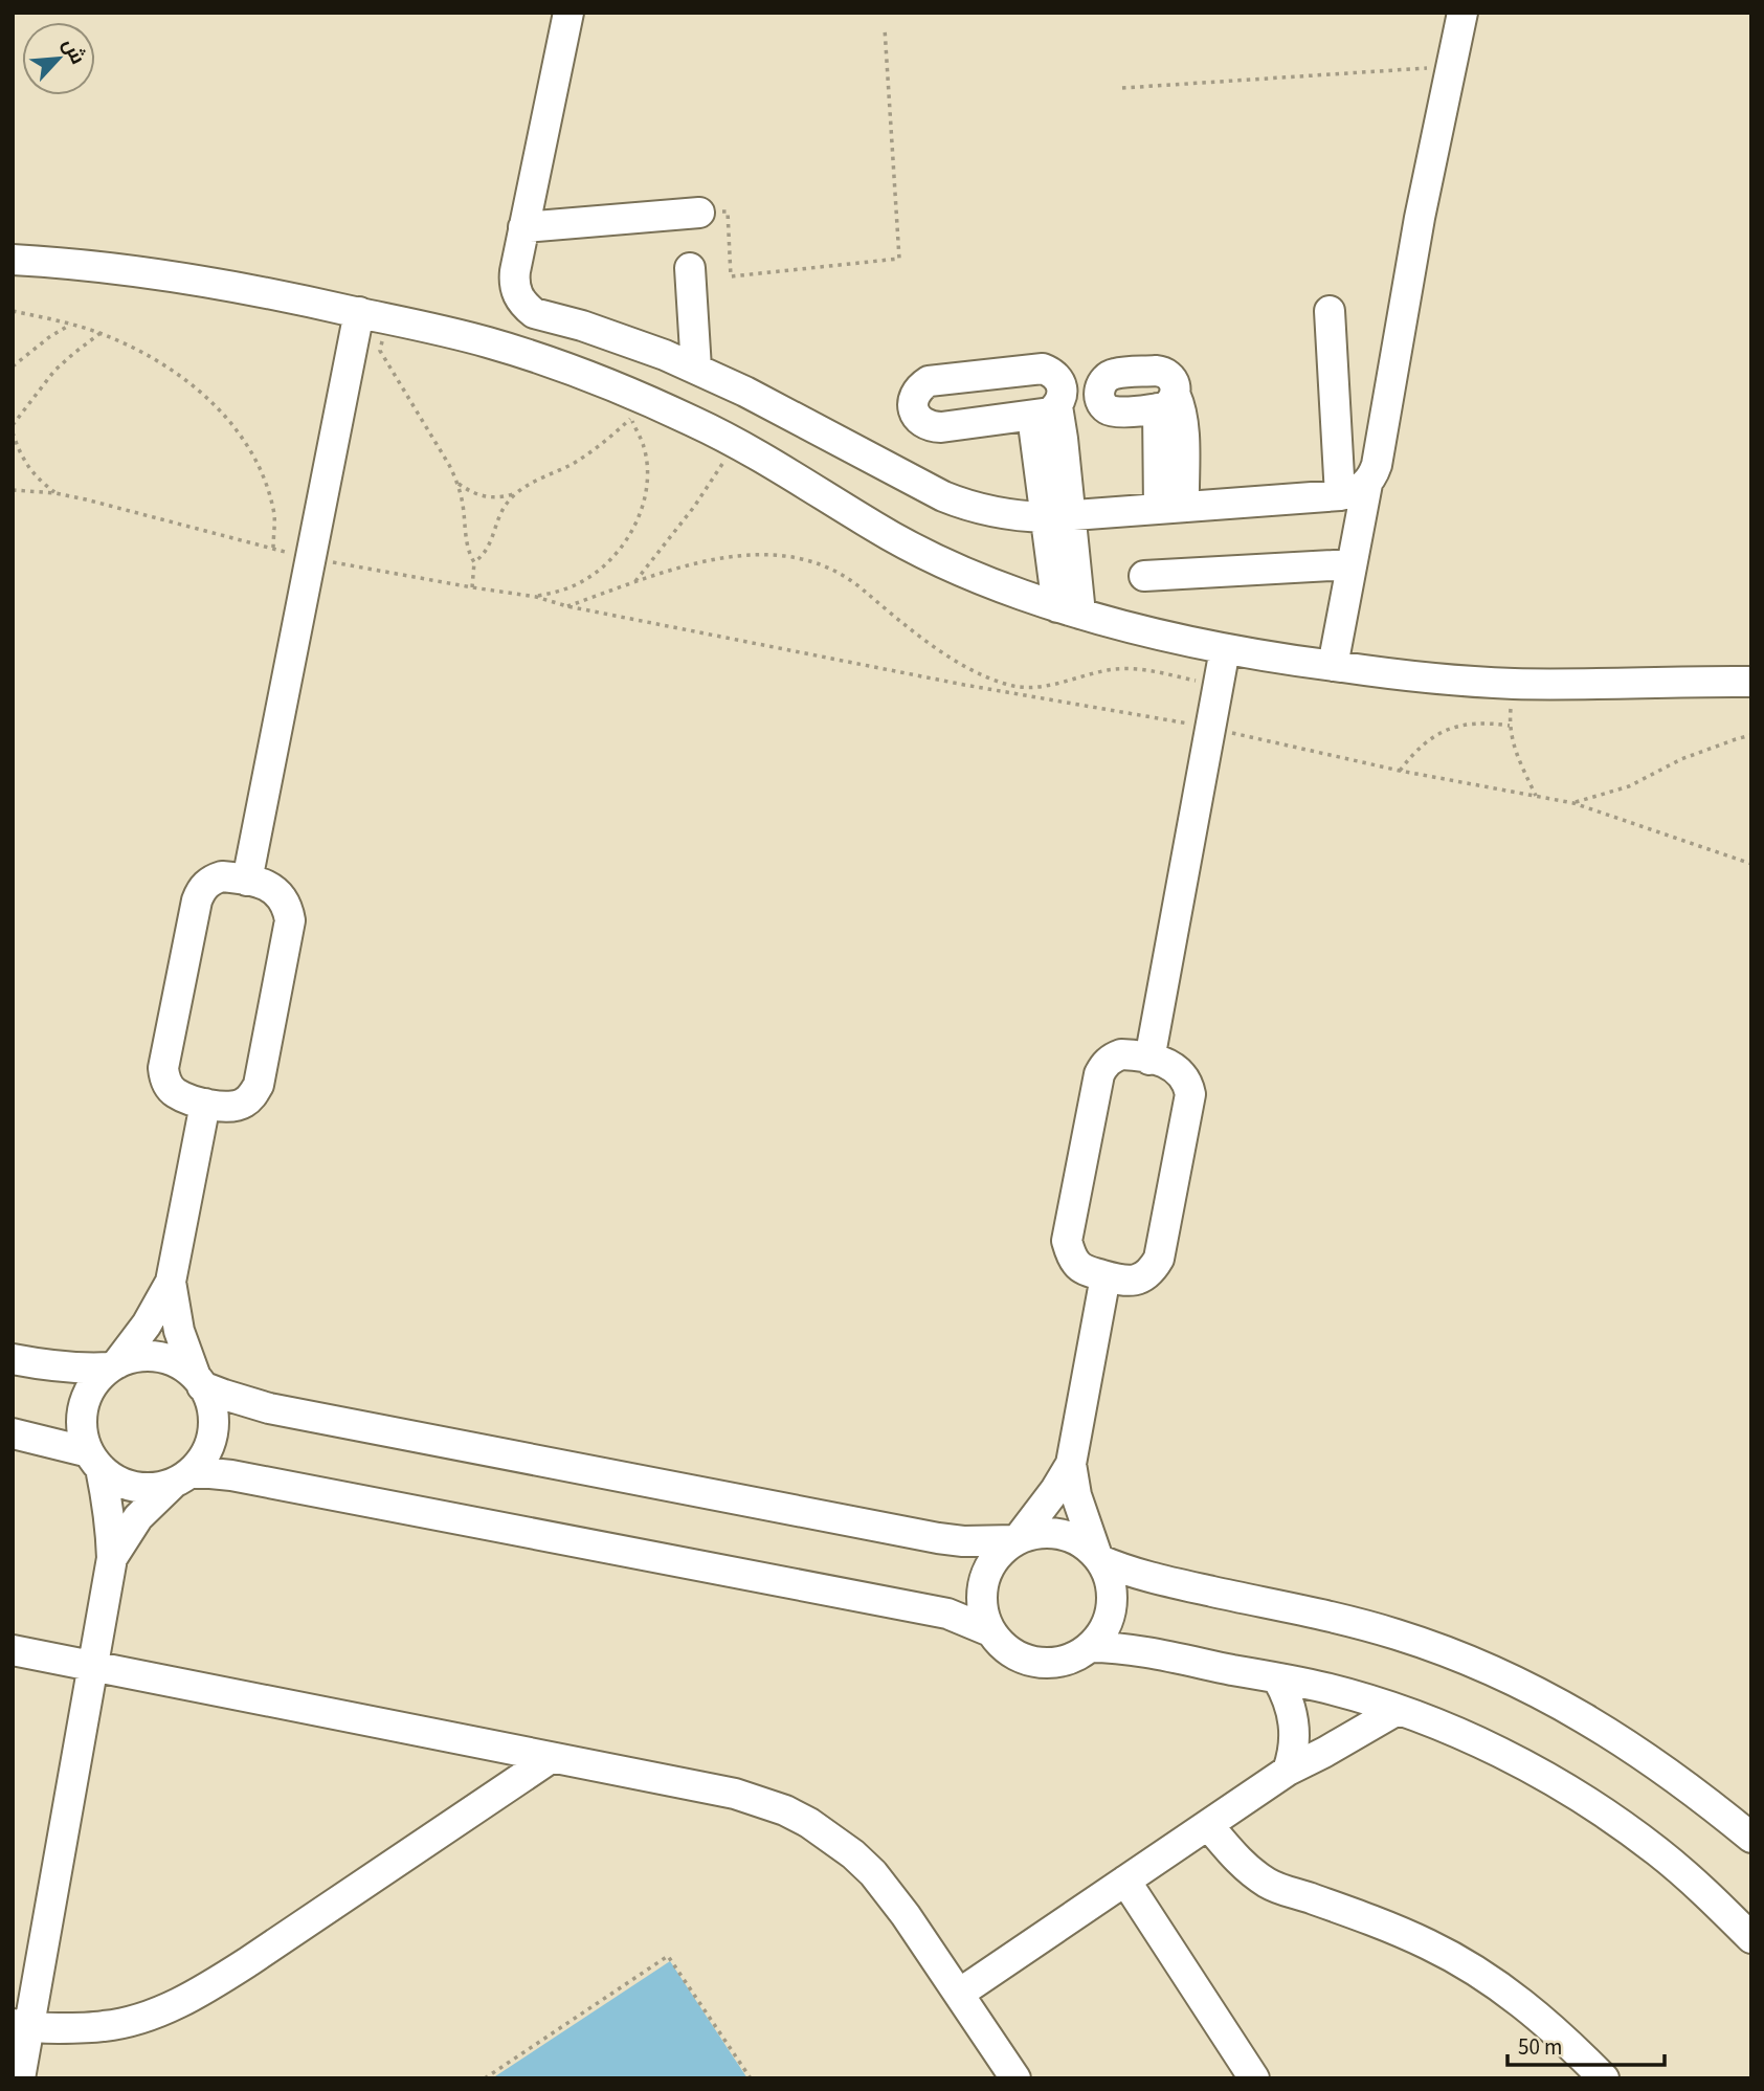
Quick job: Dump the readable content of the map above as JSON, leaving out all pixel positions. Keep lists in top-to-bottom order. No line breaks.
{"scale_bar":"50 m","north":"top right"}
